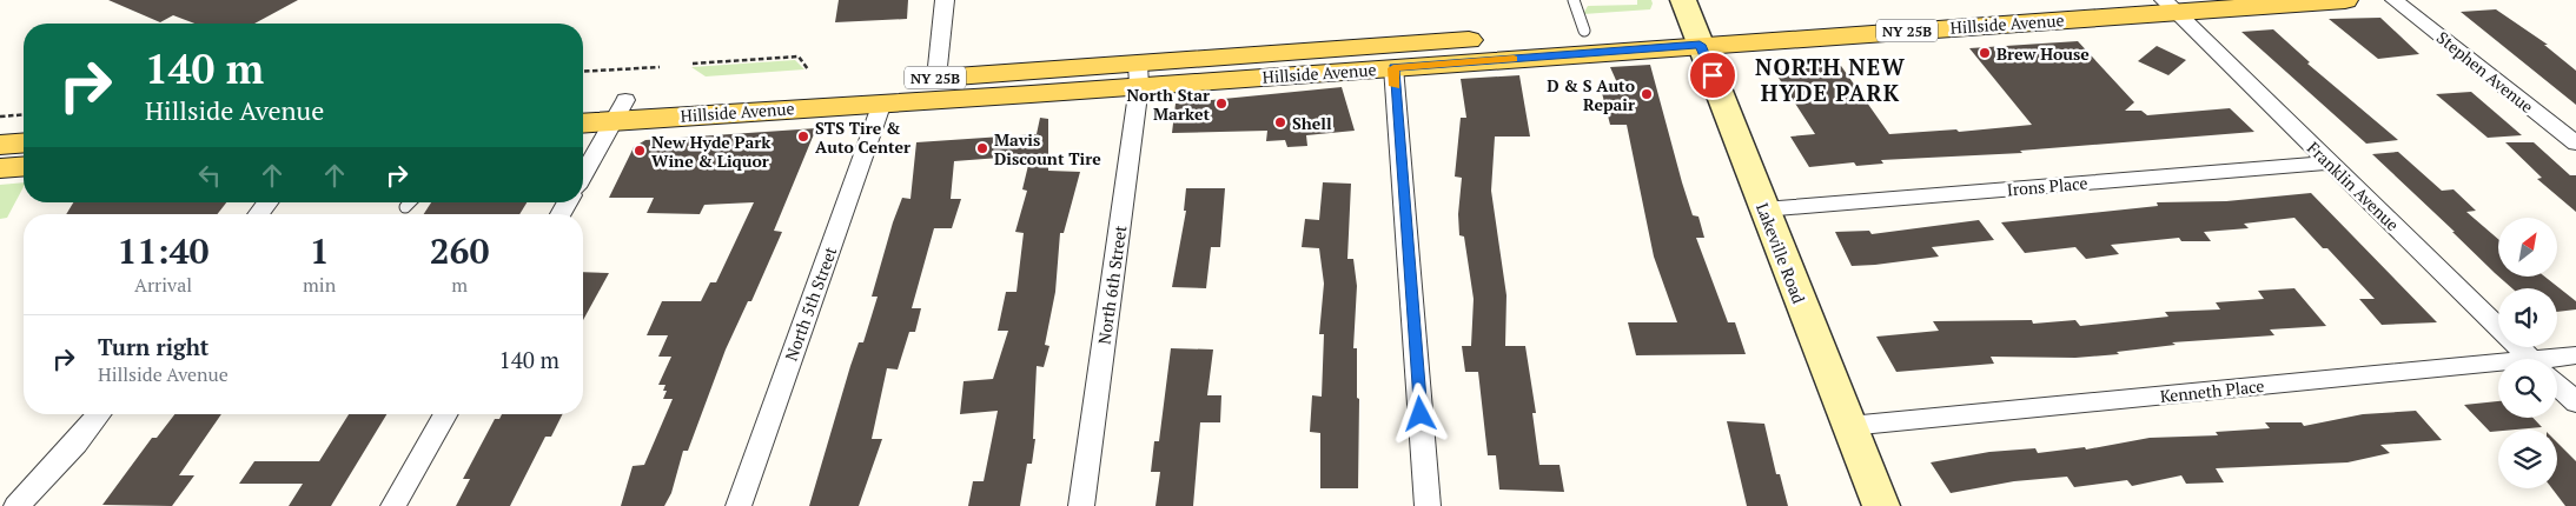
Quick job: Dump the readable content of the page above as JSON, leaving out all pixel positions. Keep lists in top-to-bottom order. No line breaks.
{"streets":{"main road":["Hillside Avenue","NY 25B","Lakeville Road"],"street":["Stephen Avenue","Irons Place","Franklin Avenue","North 6th Street","North 5th Street","Kenneth Place"]},"crossings":[["Hillside Avenue","Franklin Avenue"],["Hillside Avenue","Lakeville Road"],["Hillside Avenue","North 6th Street"],["Hillside Avenue","North 5th Street"],["Irons Place","Franklin Avenue"],["Irons Place","Lakeville Road"],["Lakeville Road","Kenneth Place"]],"districts":["NORTH NEW HYDE PARK"],"places":["Brew House","D & S Auto Repair","North Star Market","Shell","STS Tire & Auto Center","Mavis Discount Tire","New Hyde Park Wine & Liquor"],"north":"top right","page":{"turn":["140 m","Hillside Avenue"],"eta":["11:40","Arrival","1","min","260","m"],"list":[{"name":"Turn right","note":"Hillside Avenue","value":"140 m"}]}}
